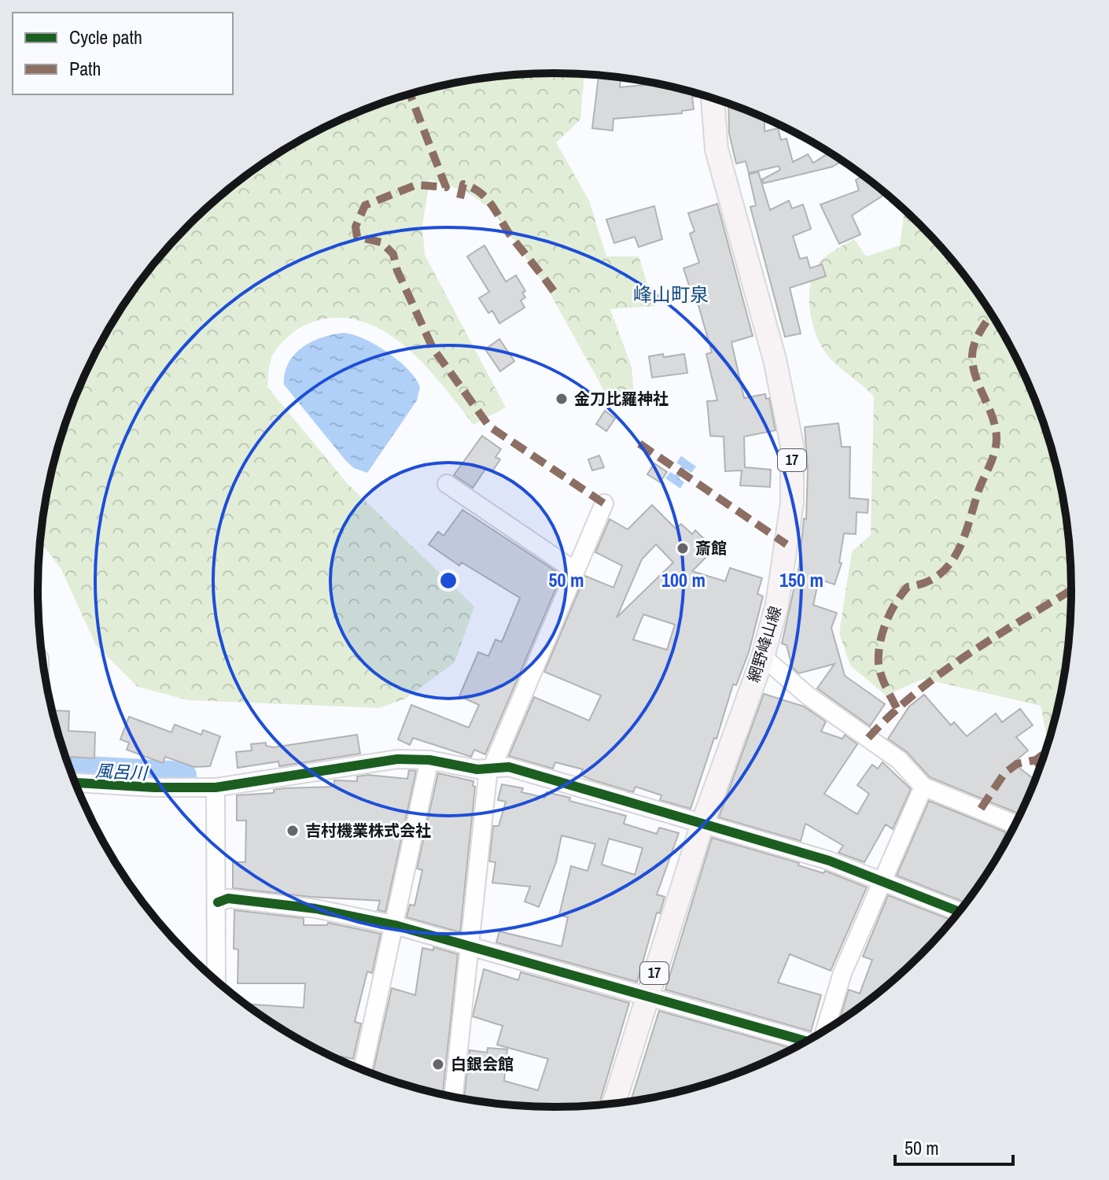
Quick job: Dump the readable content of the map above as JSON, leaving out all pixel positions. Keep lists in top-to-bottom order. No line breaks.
{"streets":{"main road":["17","網野峰山線"]},"districts":["峰山町泉"],"water":["風呂川"],"places":["金刀比羅神社","斎館","吉村機業株式会社","白銀会館"],"legend":["Cycle path","Path"],"scale_bar":"50 m","rings":["50 m","100 m","150 m"]}
